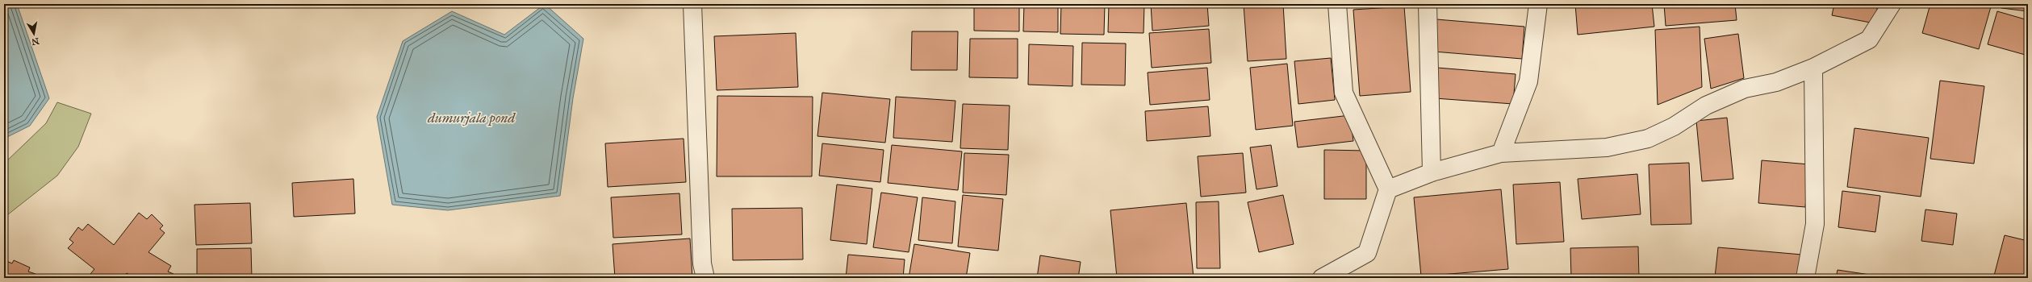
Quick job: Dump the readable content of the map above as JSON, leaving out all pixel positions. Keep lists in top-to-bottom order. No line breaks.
{"water":["dumurjala pond"],"north":"bottom"}
